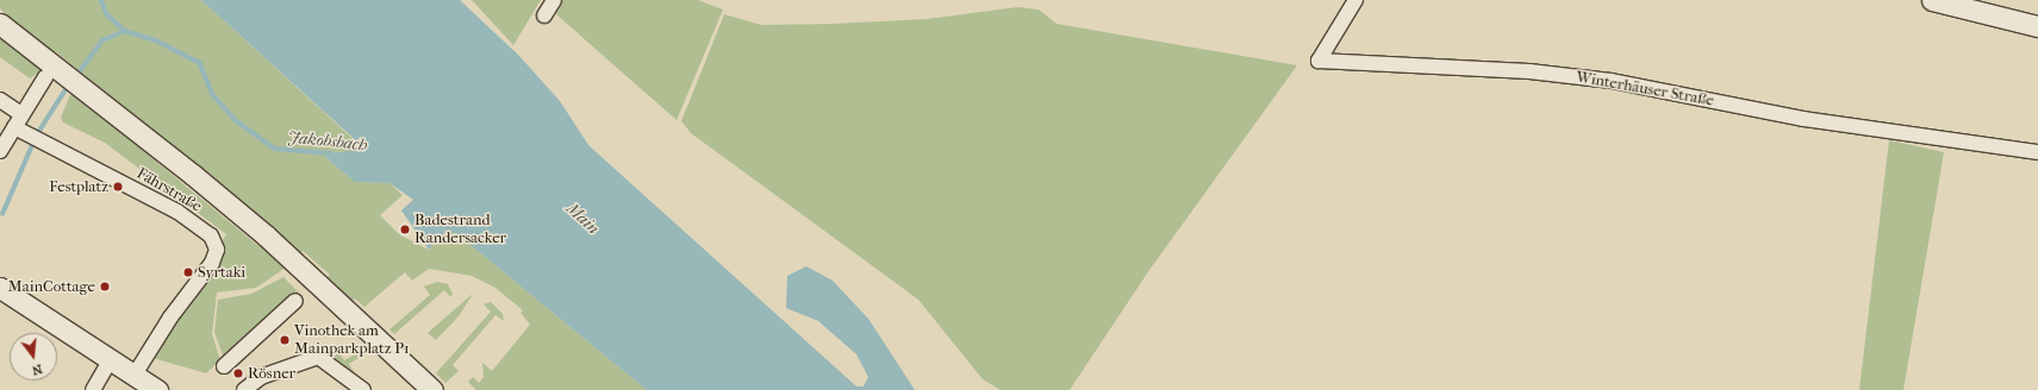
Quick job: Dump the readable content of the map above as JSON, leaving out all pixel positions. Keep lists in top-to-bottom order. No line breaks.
{"streets":{"street":["Winterhäuser Straße","Fährstraße"]},"water":["Jakobsbach","Main"],"places":["Festplatz","Badestrand Randersacker","Syrtaki","MainCottage","Vinothek am Mainparkplatz P1","Rösner"],"north":"bottom"}
